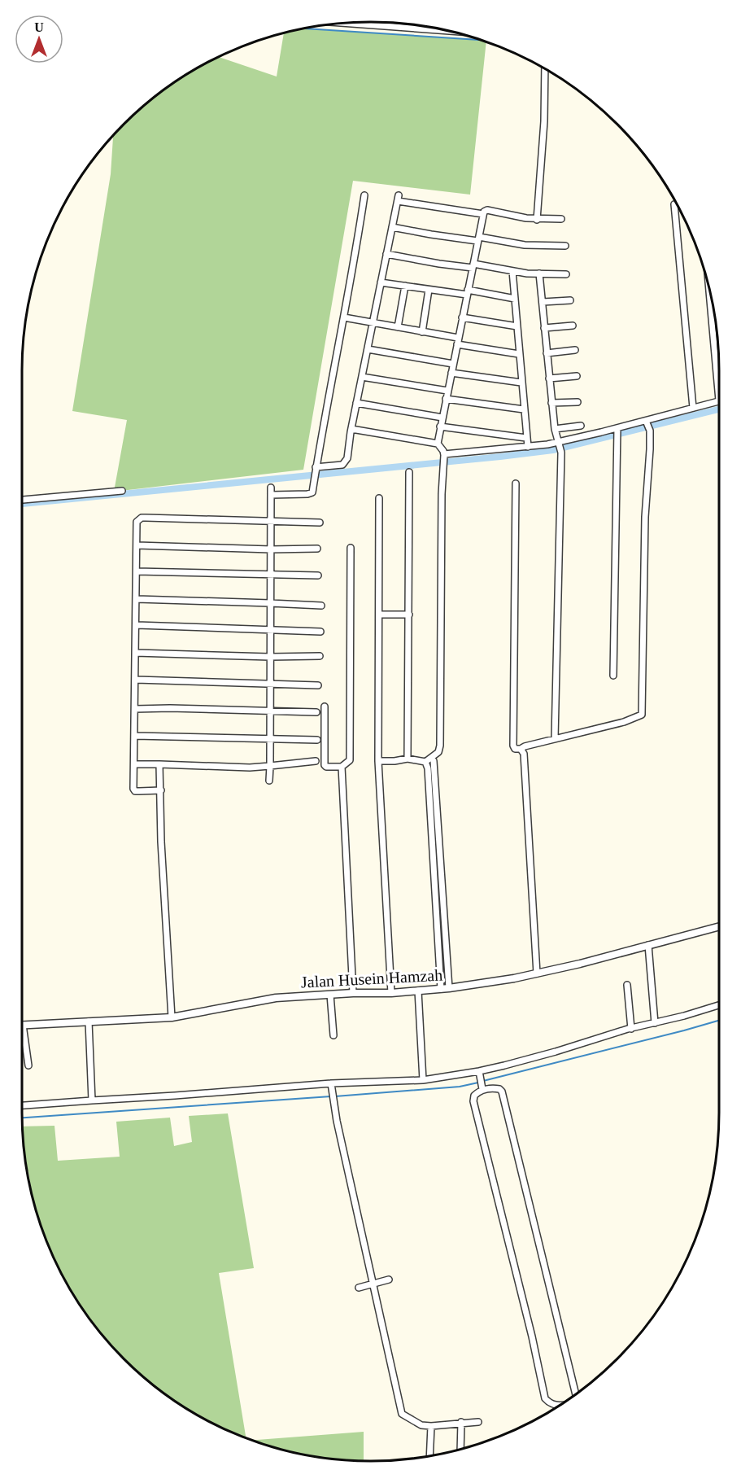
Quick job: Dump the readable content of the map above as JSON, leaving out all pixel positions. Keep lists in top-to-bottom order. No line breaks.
{"streets":{"street":["Jalan Husein Hamzah"]},"north":"top"}
